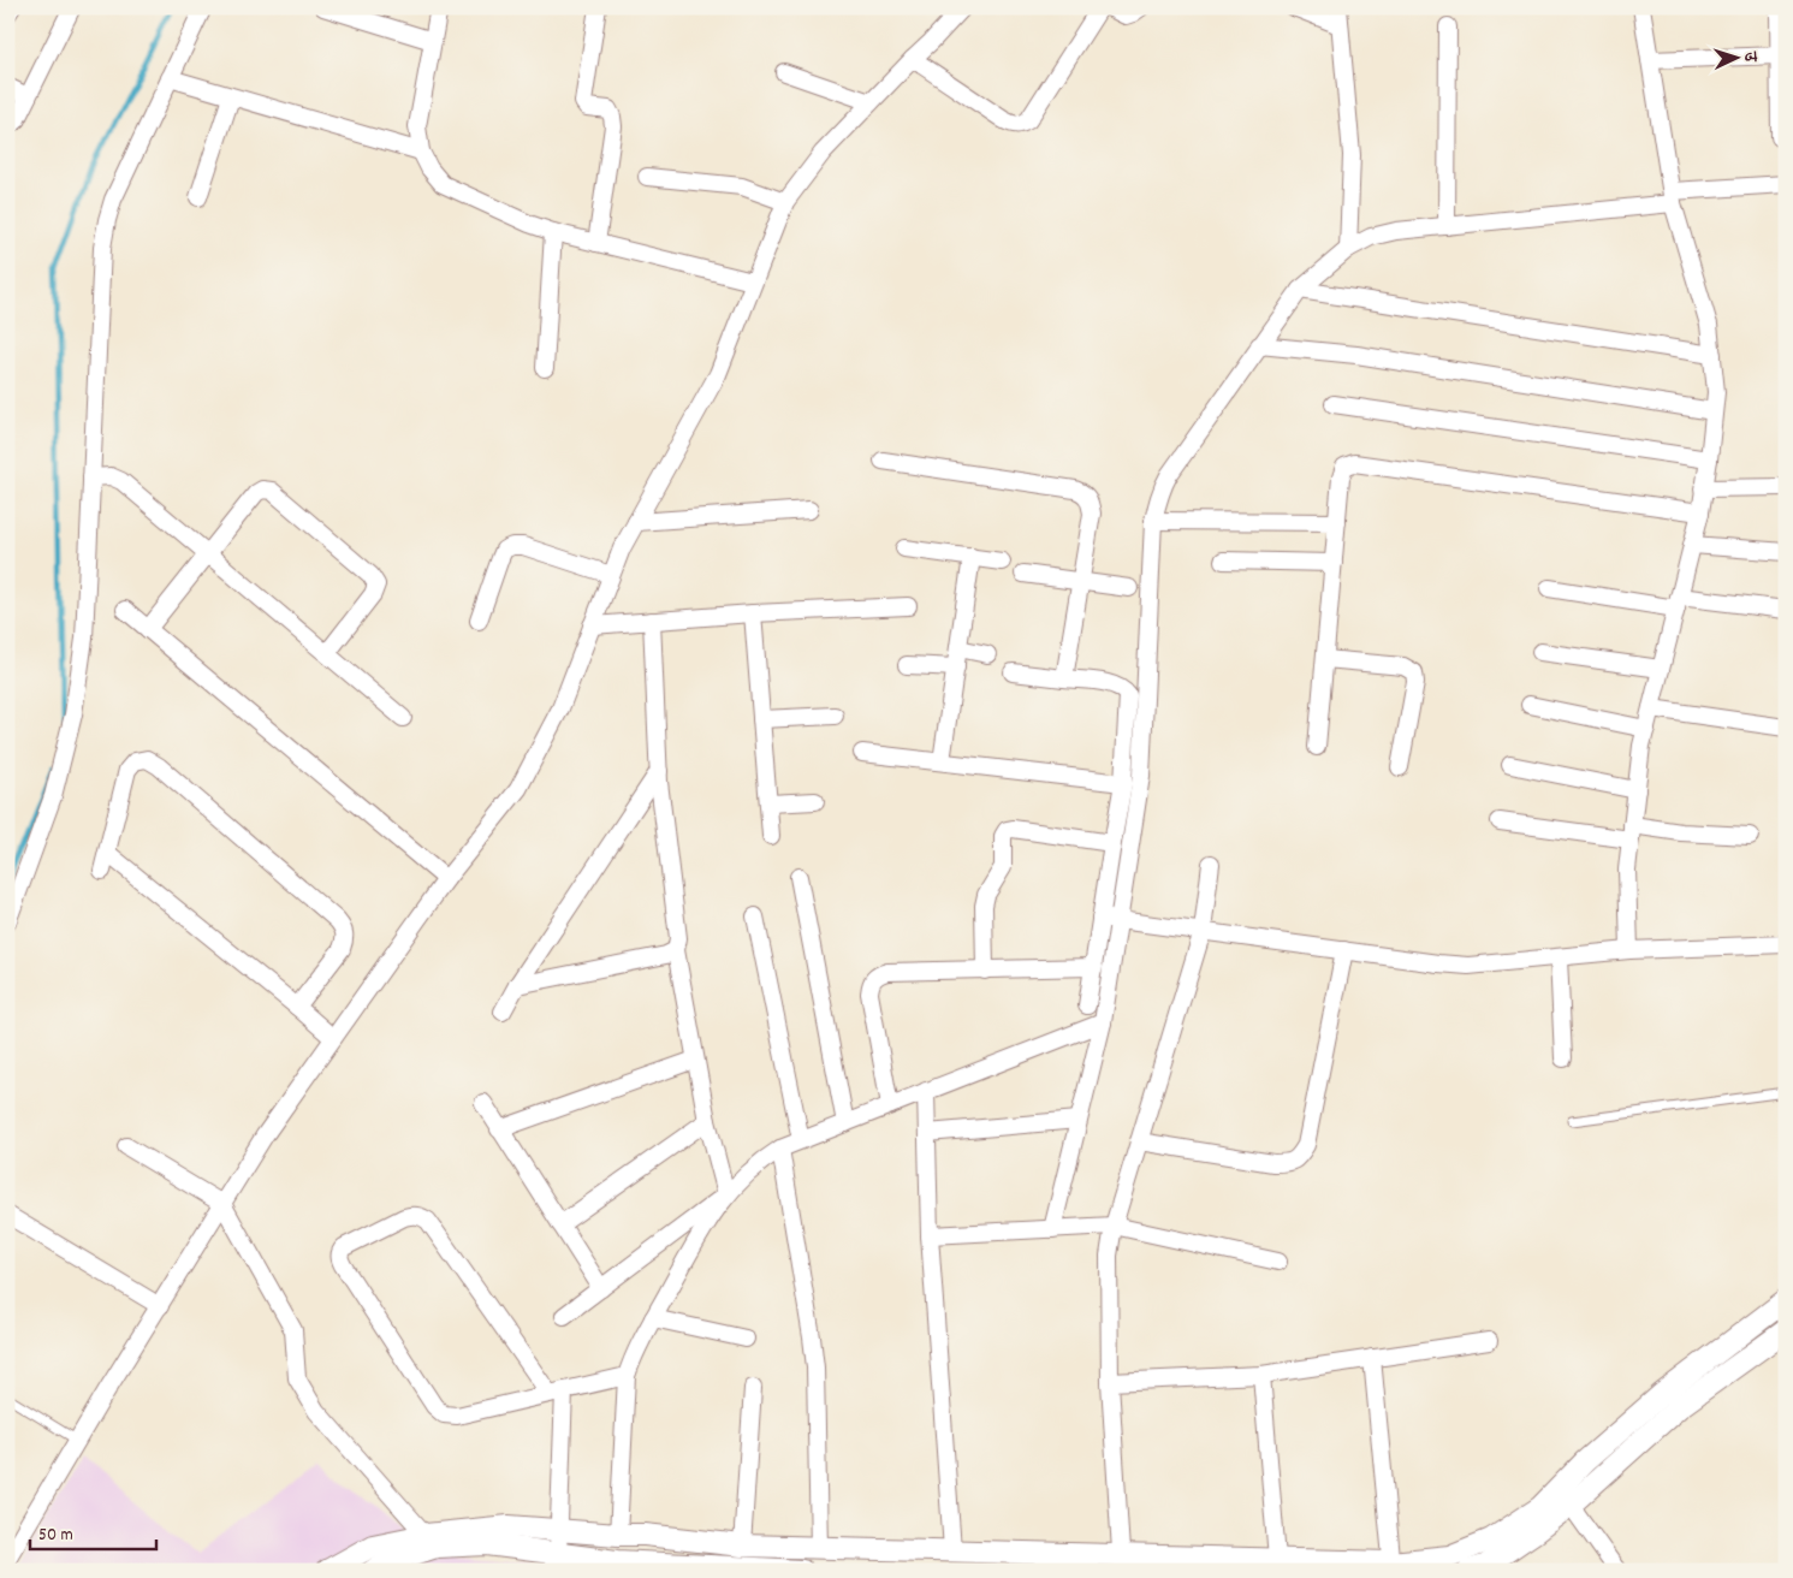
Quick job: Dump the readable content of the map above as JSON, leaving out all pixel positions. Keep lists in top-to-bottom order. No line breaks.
{"scale_bar":"50 m","north":"right"}
